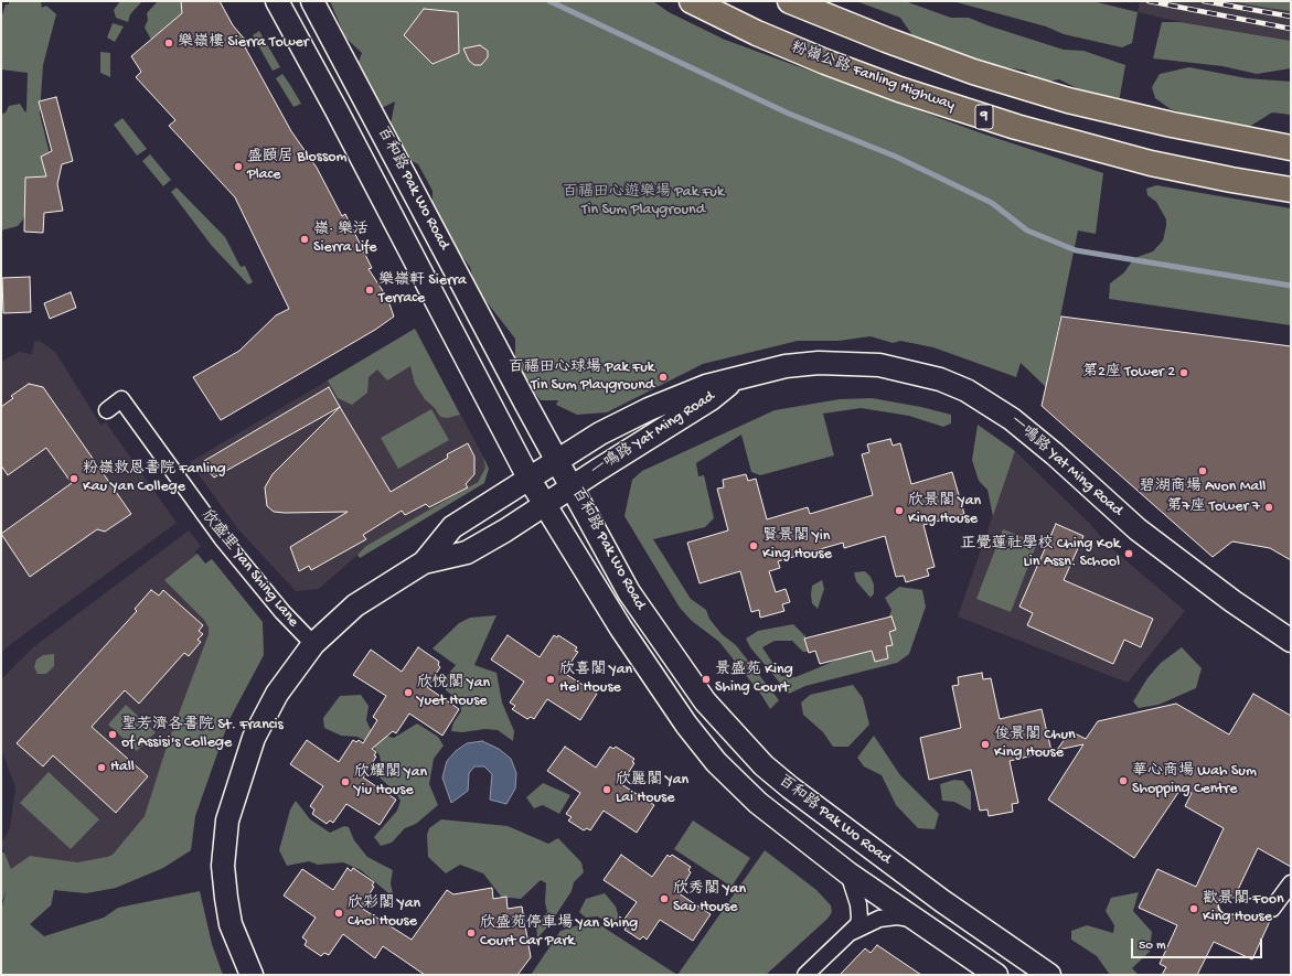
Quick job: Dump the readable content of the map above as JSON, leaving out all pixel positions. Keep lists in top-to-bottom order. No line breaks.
{"streets":{"highway":["粉嶺公路 Fanling Highway","9"],"main road":["百和路 Pak Wo Road","一鳴路 Yat Ming Road"],"street":["欣盛里 Yan Shing Lane"]},"crossings":[["百和路 Pak Wo Road","一鳴路 Yat Ming Road"]],"parks":["百福田心遊樂場 Pak Fuk Tin Sum Playground"],"places":["樂嶺樓 Sierra Tower","盛頤居 Blossom Place","嶺· 樂活 Sierra Life","樂嶺軒 Sierra Terrace","第2座 Tower 2","百福田心球場 Pak Fuk Tin Sum Playground","碧湖商場 Avon Mall","粉嶺救恩書院 Fanling Kau Yan College","第7座 Tower 7","欣景閣 Yan King House","賢景閣 Yin King House","正覺蓮社學校 Ching Kok Lin Assn. School","欣喜閣 Yan Hei House","景盛苑 King Shing Court","欣悅閣 Yan Yuet House","聖芳濟各書院 St. Francis of Assisi's College","俊景閣 Chun King House","Hall","華心商場 Wah Sum Shopping Centre","欣耀閣 Yan Yiu House","欣麗閣 Yan Lai House","欣秀閣 Yan Sau House","歡景閣 Foon King House","欣彩閣 Yan Choi House","欣盛苑停車場 Yan Shing Court Car Park"],"scale_bar":"50 m"}
